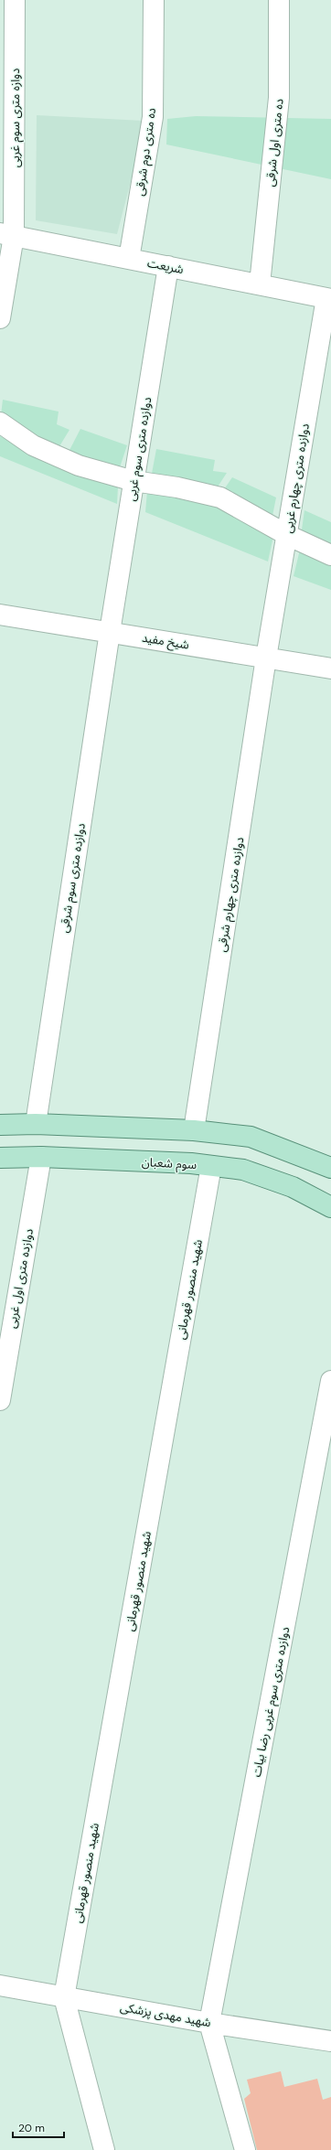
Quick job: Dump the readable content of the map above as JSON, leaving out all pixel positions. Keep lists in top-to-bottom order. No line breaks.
{"streets":{"main road":["سوم شعبان"],"street":["دوازه متری سوم غربی","ده متری اول شرقی","ده متری دوم شرقی","شریعت","دوازده متری سوم غربی","دوازده متری چهارم غربی","شیخ مفید","دوازده متری سوم شرقی","دوازده متری چهارم شرقی","دوازده متری اول غربی","شهید منصور قهرمانی","دوازده متری سوم غربی رضا بیات","شهید مهدی پزشکی"]},"crossings":[["دوازه متری سوم غربی","شریعت"],["ده متری اول شرقی","شریعت"],["ده متری دوم شرقی","شریعت"],["شریعت","دوازده متری سوم غربی"],["شریعت","دوازده متری چهارم غربی"],["دوازده متری سوم غربی","شیخ مفید"],["دوازده متری سوم غربی","دوازده متری سوم شرقی"],["دوازده متری چهارم غربی","شیخ مفید"],["دوازده متری چهارم غربی","دوازده متری چهارم شرقی"],["شیخ مفید","دوازده متری سوم شرقی"],["شیخ مفید","دوازده متری چهارم شرقی"],["سوم شعبان","دوازده متری اول غربی"],["سوم شعبان","شهید منصور قهرمانی"],["شهید منصور قهرمانی","شهید مهدی پزشکی"],["دوازده متری سوم غربی رضا بیات","شهید مهدی پزشکی"]],"scale_bar":"20 m"}
